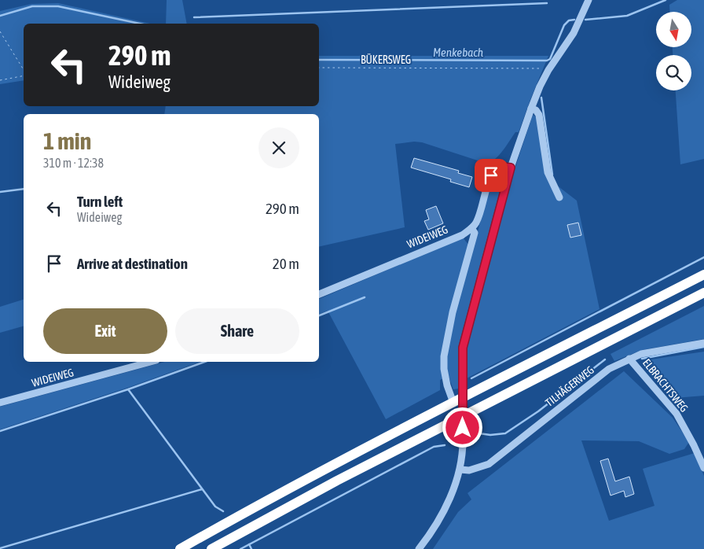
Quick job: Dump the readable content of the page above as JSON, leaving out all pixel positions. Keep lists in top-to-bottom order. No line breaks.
{"streets":{"street":["WIDEIWEG","ELBRACHTSWEG","TILHÄGERWEG"],"path":["BÜKERSWEG"]},"crossings":[["ELBRACHTSWEG","TILHÄGERWEG"]],"water":["Menkebach"],"north":"bottom","page":{"turn":["290 m","Wideiweg"],"heading":["1 min","310 m · 12:38"],"list":[{"name":"Turn left","note":"Wideiweg","value":"290 m"},{"name":"Arrive at destination","value":"20 m"}],"buttons":["Exit","Share"]}}
